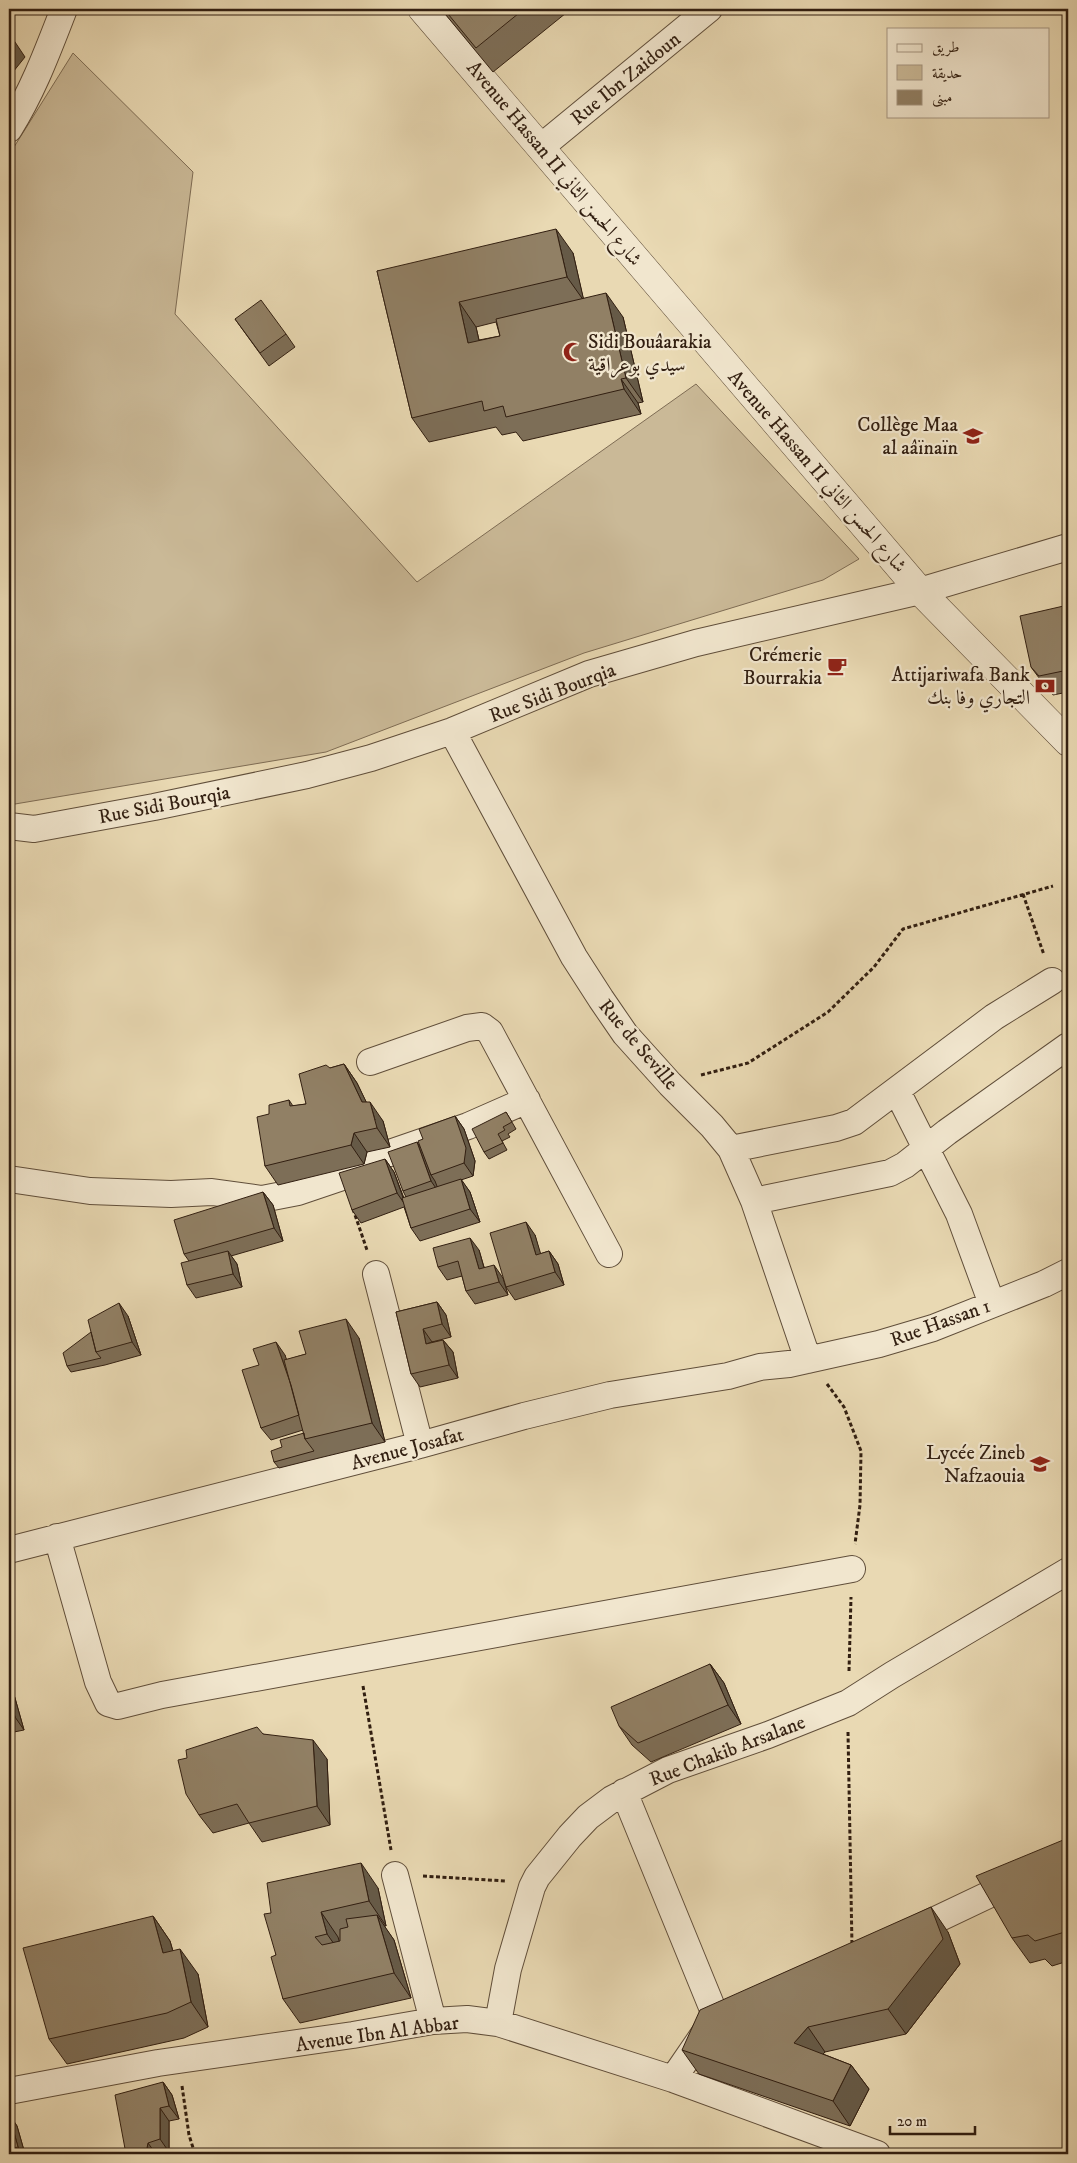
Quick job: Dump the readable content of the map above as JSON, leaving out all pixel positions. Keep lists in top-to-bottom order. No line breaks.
{"streets":{"street":["Rue Ibn Zaidoun","Avenue Hassan II شارع الحسن الثاني","Rue Sidi Bourqia","Rue de Seville","Rue Hassan 1","Avenue Josafat","Rue Chakib Arsalane","Avenue Ibn Al Abbar"]},"crossings":[["Rue Ibn Zaidoun","Avenue Hassan II شارع الحسن الثاني"],["Avenue Hassan II شارع الحسن الثاني","Rue Sidi Bourqia"],["Rue Sidi Bourqia","Rue de Seville"],["Rue de Seville","Rue Hassan 1"],["Rue de Seville","Avenue Josafat"],["Rue Hassan 1","Avenue Josafat"],["Rue Chakib Arsalane","Avenue Ibn Al Abbar"]],"places":{"mosque":["Sidi Bouâarakia سيدي بوعراقية"],"school or university":["Collège Maa al aâïnaïn","Lycée Zineb Nafzaouia"],"cafe":["Crémerie Bourrakia"],"bank":["Attijariwafa Bank التجاري وفا بنك"]},"legend":["طريق","حديقة","مبنى"],"scale_bar":"20 m"}
